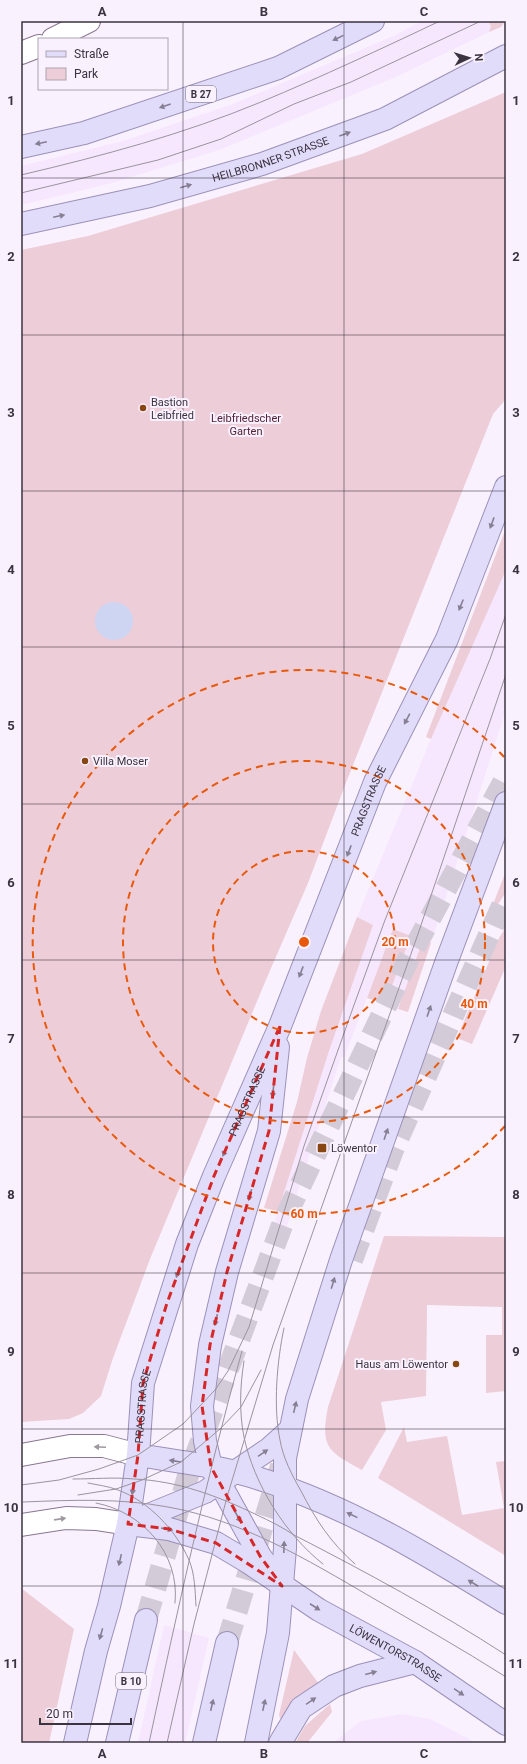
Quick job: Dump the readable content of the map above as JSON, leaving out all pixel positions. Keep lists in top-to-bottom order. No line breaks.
{"streets":{"main road":["B 27","HEILBRONNER STRASSE","PRAGSTRASSE","LÖWENTORSTRASSE","B 10"]},"crossings":[["PRAGSTRASSE","LÖWENTORSTRASSE"]],"parks":["Leibfriedscher Garten"],"places":{"other":["Bastion Leibfried","Villa Moser","Haus am Löwentor"],"transit":["Löwentor"]},"legend":["Straße","Park"],"scale_bar":"20 m","north":"right","grid":{"columns":["A","B","C"],"rows":["1","2","3","4","5","6","7","8","9","10","11"]},"rings":["20 m","40 m","60 m"]}
